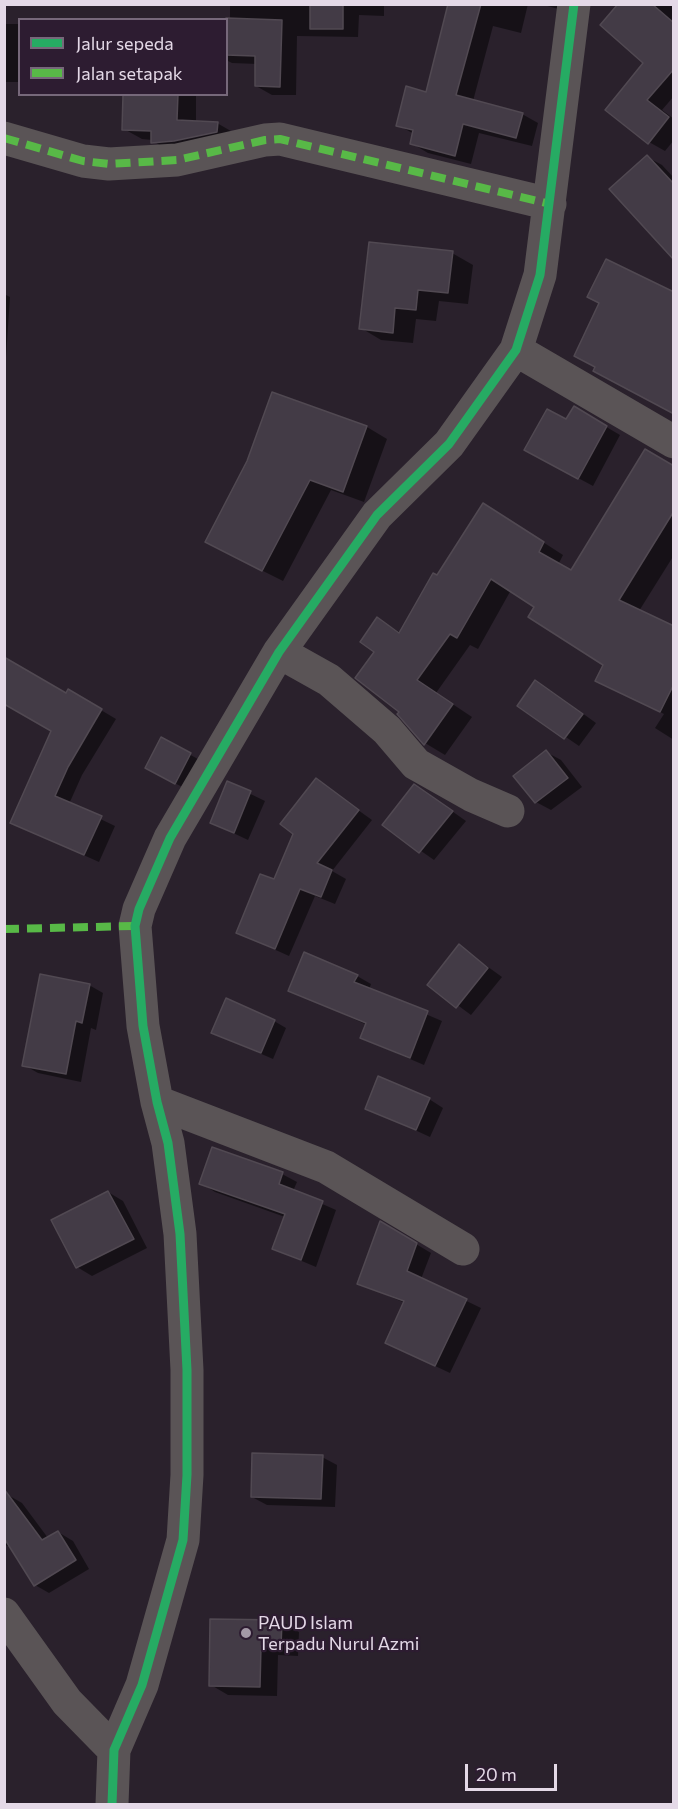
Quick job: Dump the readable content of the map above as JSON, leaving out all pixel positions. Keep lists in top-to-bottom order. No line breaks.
{"places":["PAUD Islam Terpadu Nurul Azmi"],"legend":["Jalur sepeda","Jalan setapak"],"scale_bar":"20 m"}
